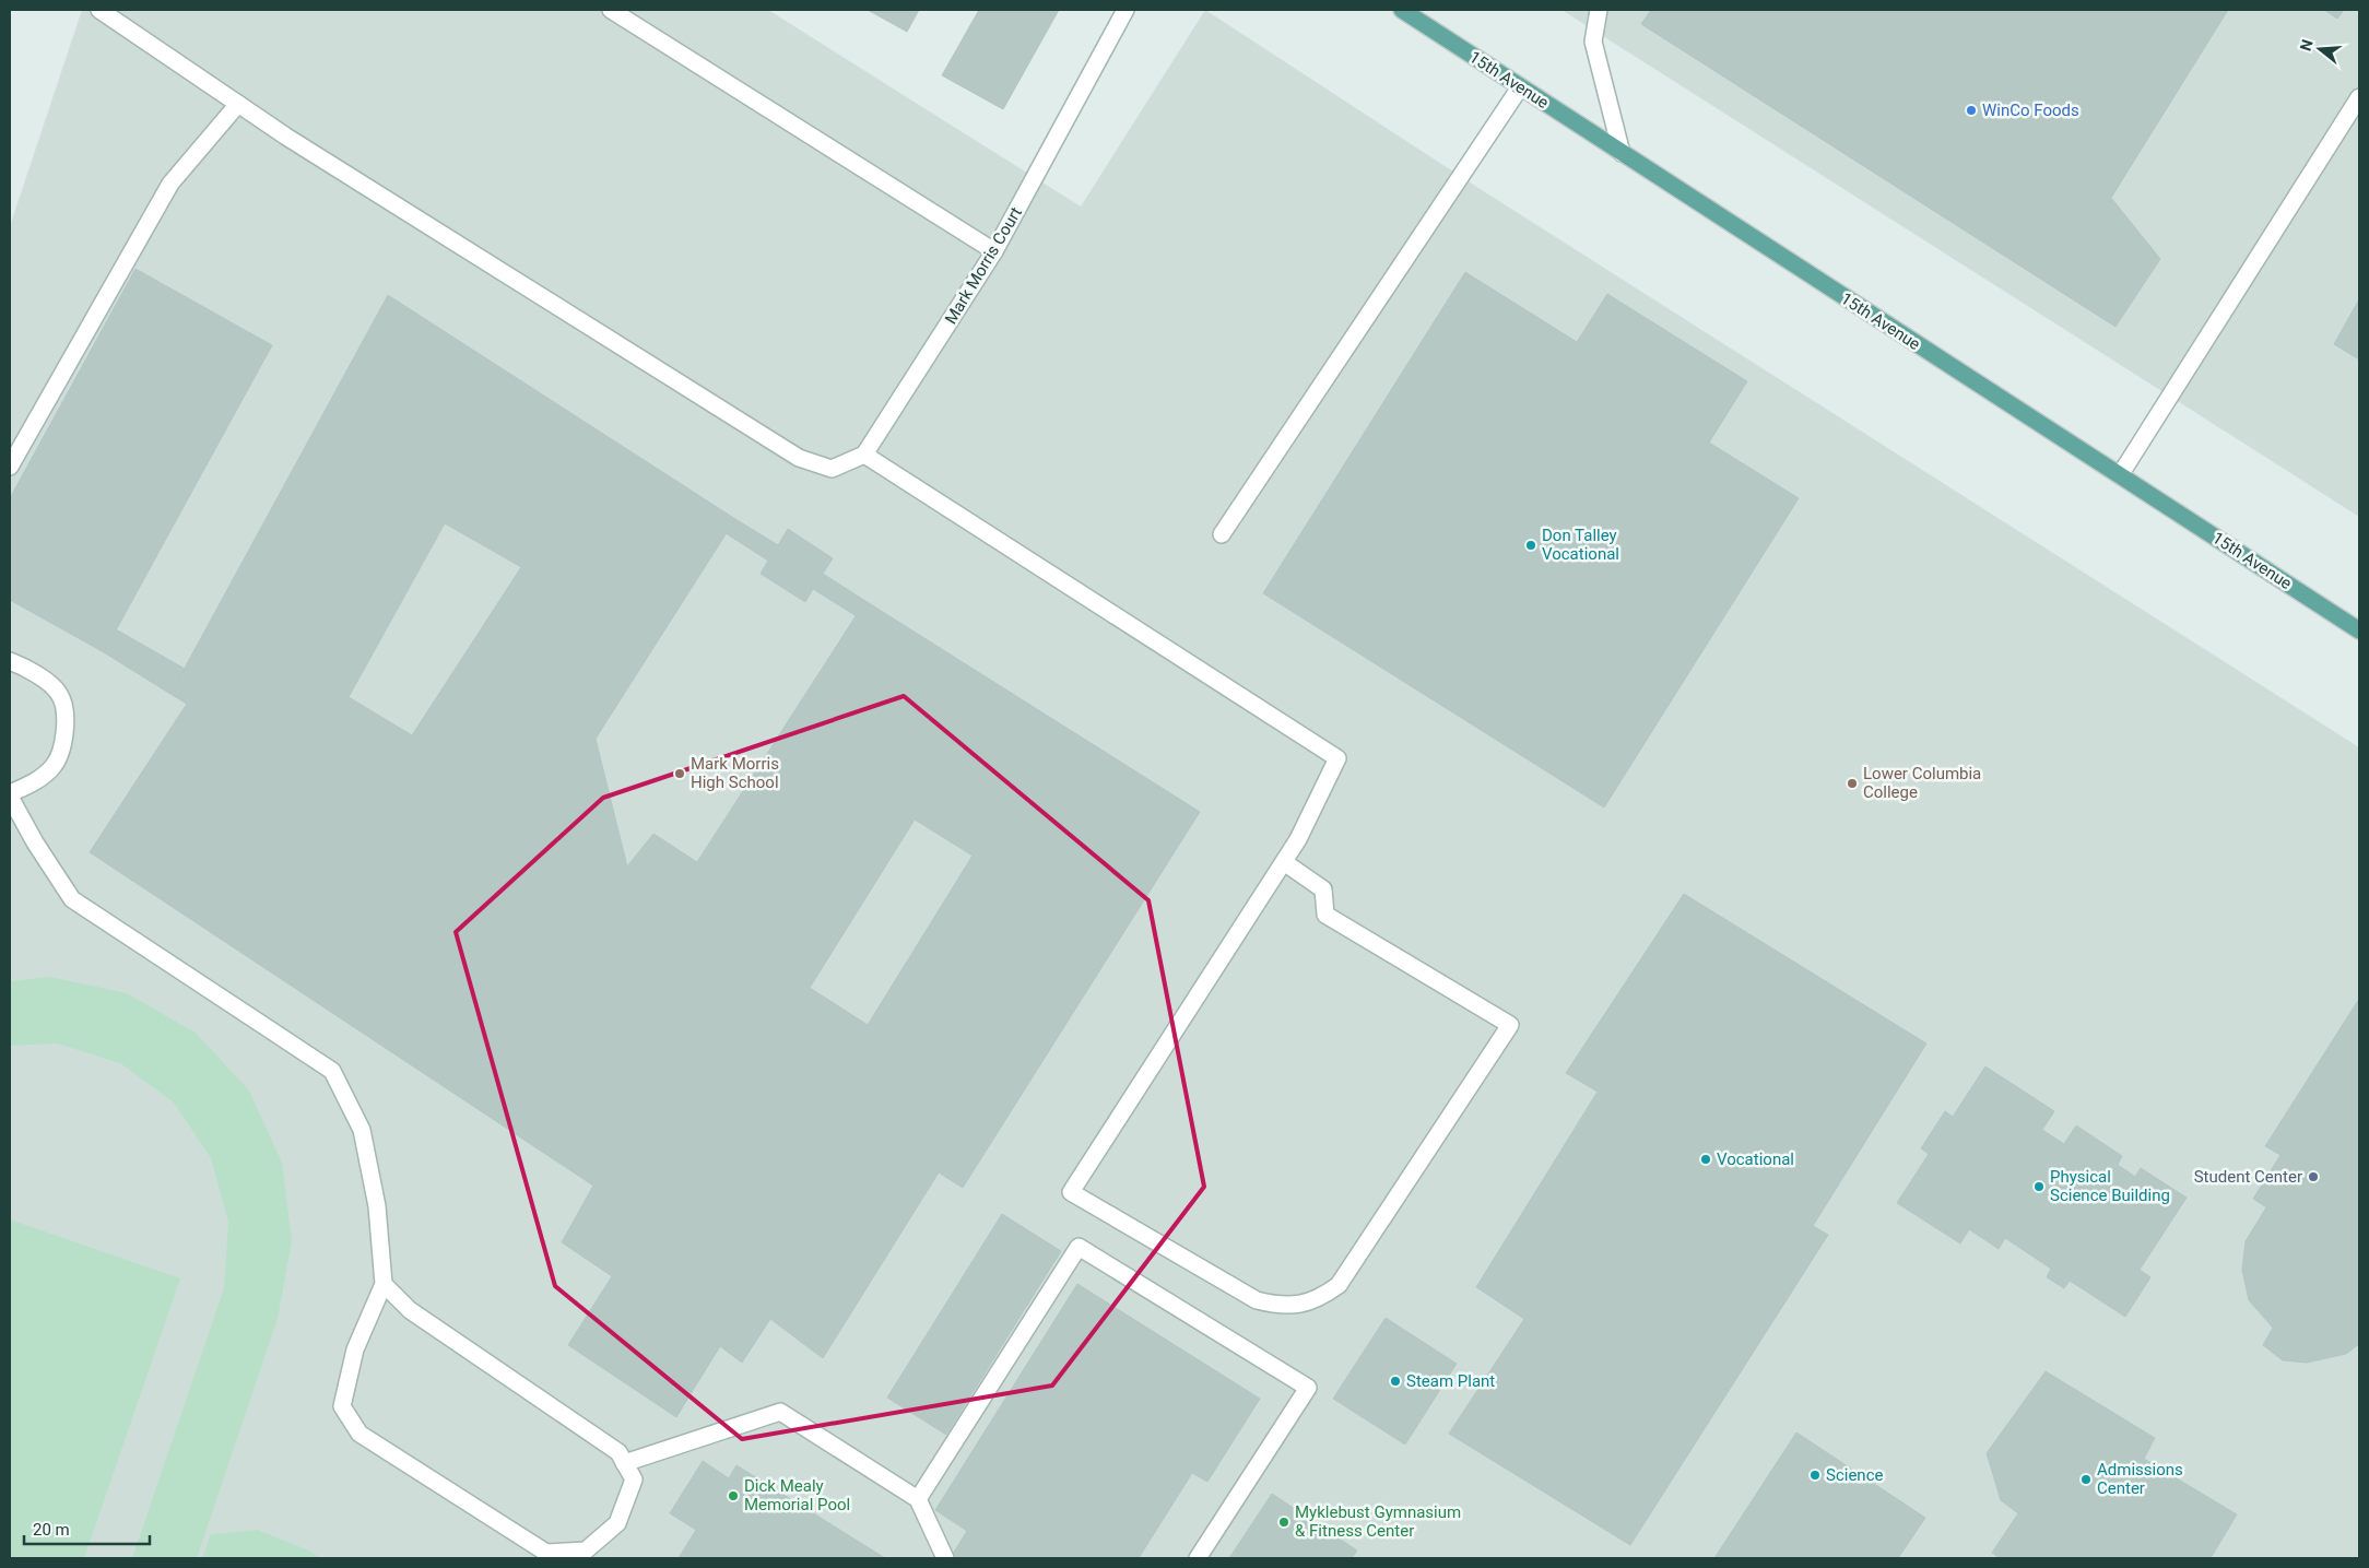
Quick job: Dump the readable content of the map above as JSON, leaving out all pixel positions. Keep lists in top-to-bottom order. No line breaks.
{"streets":{"main road":["15th Avenue"],"lane":["Mark Morris Court"]},"places":["WinCo Foods","Don Talley Vocational","Mark Morris High School","Lower Columbia College","Vocational","Student Center","Physical Science Building","Steam Plant","Science","Admissions Center","Dick Mealy Memorial Pool","Myklebust Gymnasium & Fitness Center"],"scale_bar":"20 m","north":"left"}
